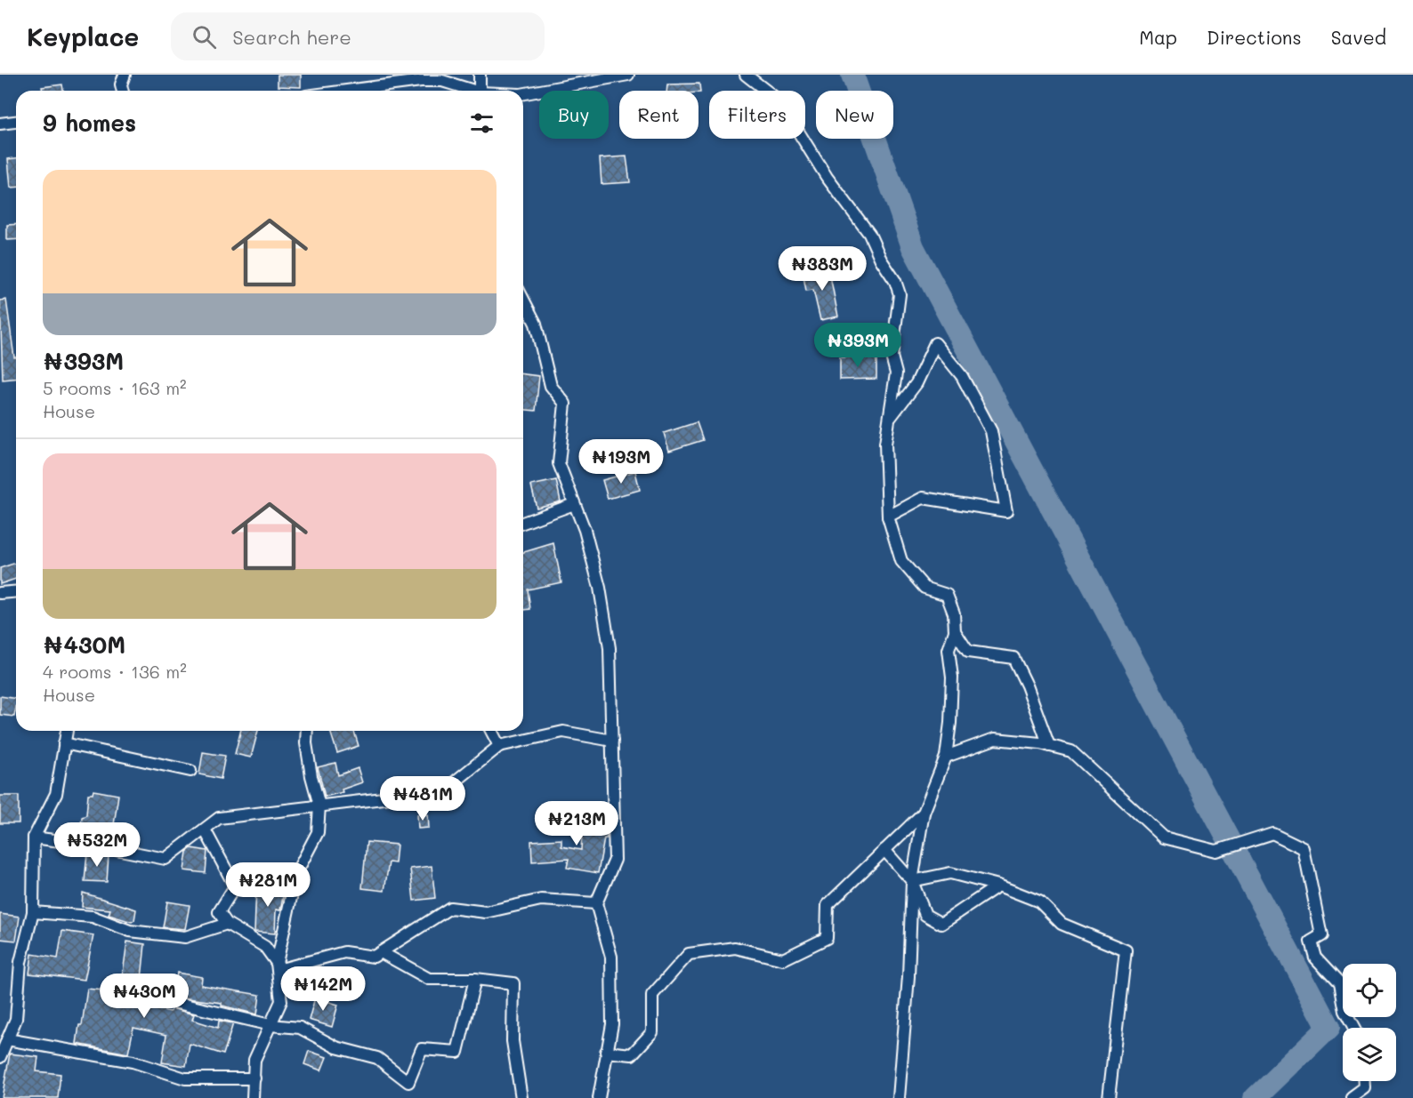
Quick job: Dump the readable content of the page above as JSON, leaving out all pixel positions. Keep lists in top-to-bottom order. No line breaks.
{"page":{"header":"Keyplace","search":"Search here","nav":["Map","Directions","Saved"],"chip":["Buy","Rent","Filters","New"],"heading":"9 homes","list":[{"name":"₦393M","note":"5 rooms · 163 m² · House"},{"name":"₦430M","note":"4 rooms · 136 m² · House"}],"price":["₦383M","₦393M","₦193M","₦481M","₦213M","₦532M","₦281M","₦142M","₦430M"]}}
